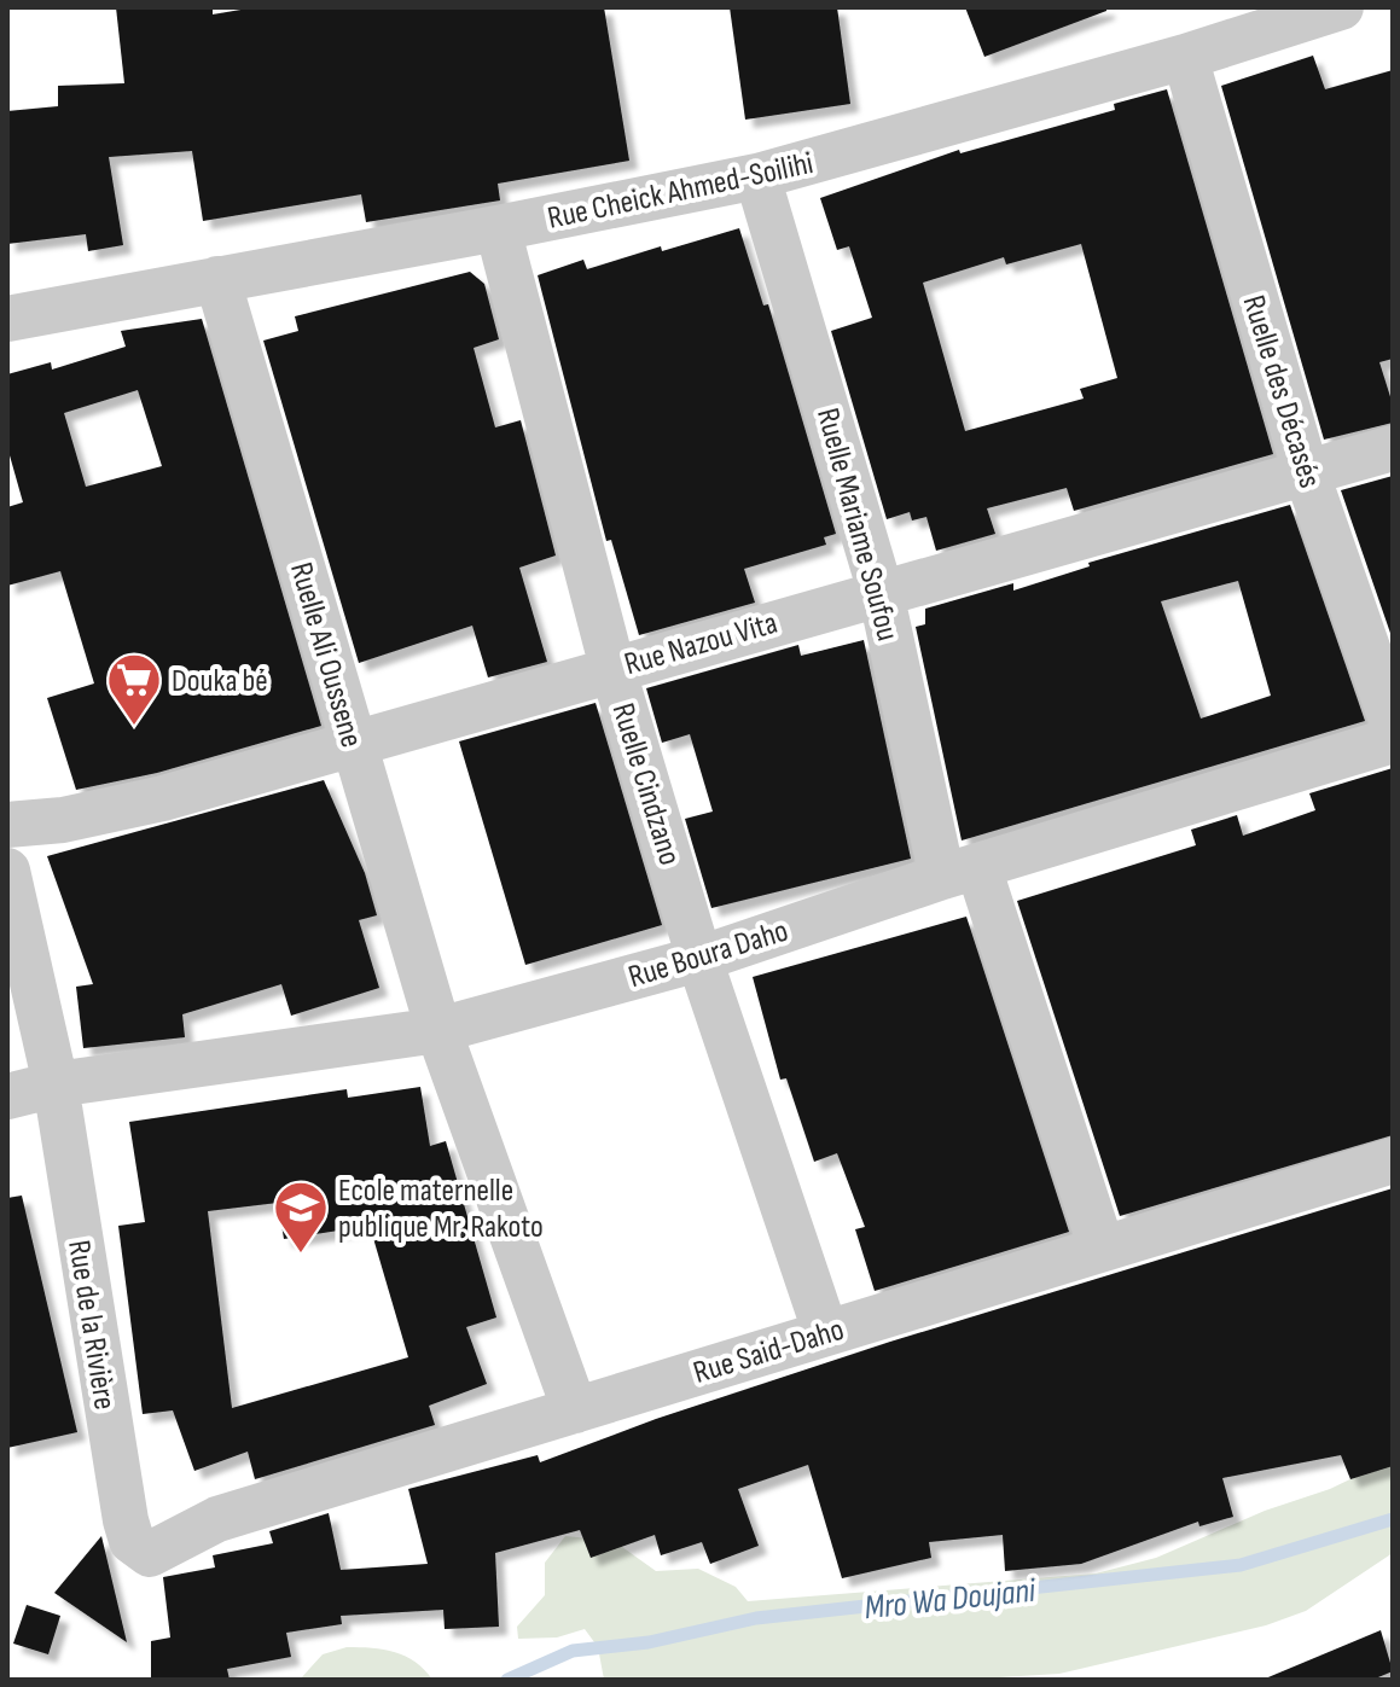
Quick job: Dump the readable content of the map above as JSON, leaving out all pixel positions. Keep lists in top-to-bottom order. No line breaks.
{"streets":{"street":["Rue Cheick Ahmed-Soilihi","Ruelle des Décasés","Ruelle Mariame Soufou","Rue Nazou Vita","Ruelle Ali Oussene","Ruelle Cindzano","Rue Boura Daho","Rue de la Rivière","Rue Said-Daho"]},"crossings":[["Rue Cheick Ahmed-Soilihi","Ruelle des Décasés"],["Rue Cheick Ahmed-Soilihi","Ruelle Mariame Soufou"],["Rue Cheick Ahmed-Soilihi","Ruelle Ali Oussene"],["Rue Cheick Ahmed-Soilihi","Ruelle Cindzano"],["Ruelle des Décasés","Rue Nazou Vita"],["Ruelle Mariame Soufou","Rue Nazou Vita"],["Ruelle Mariame Soufou","Rue Boura Daho"],["Ruelle Mariame Soufou","Rue Said-Daho"],["Rue Nazou Vita","Ruelle Ali Oussene"],["Rue Nazou Vita","Ruelle Cindzano"],["Ruelle Ali Oussene","Rue Boura Daho"],["Ruelle Ali Oussene","Rue Said-Daho"],["Ruelle Cindzano","Rue Boura Daho"],["Ruelle Cindzano","Rue Said-Daho"],["Rue Boura Daho","Rue de la Rivière"],["Rue de la Rivière","Rue Said-Daho"]],"water":["Mro Wa Doujani"],"places":{"supermarket":["Douka bé"],"school or university":["Ecole maternelle publique Mr. Rakoto"]}}
